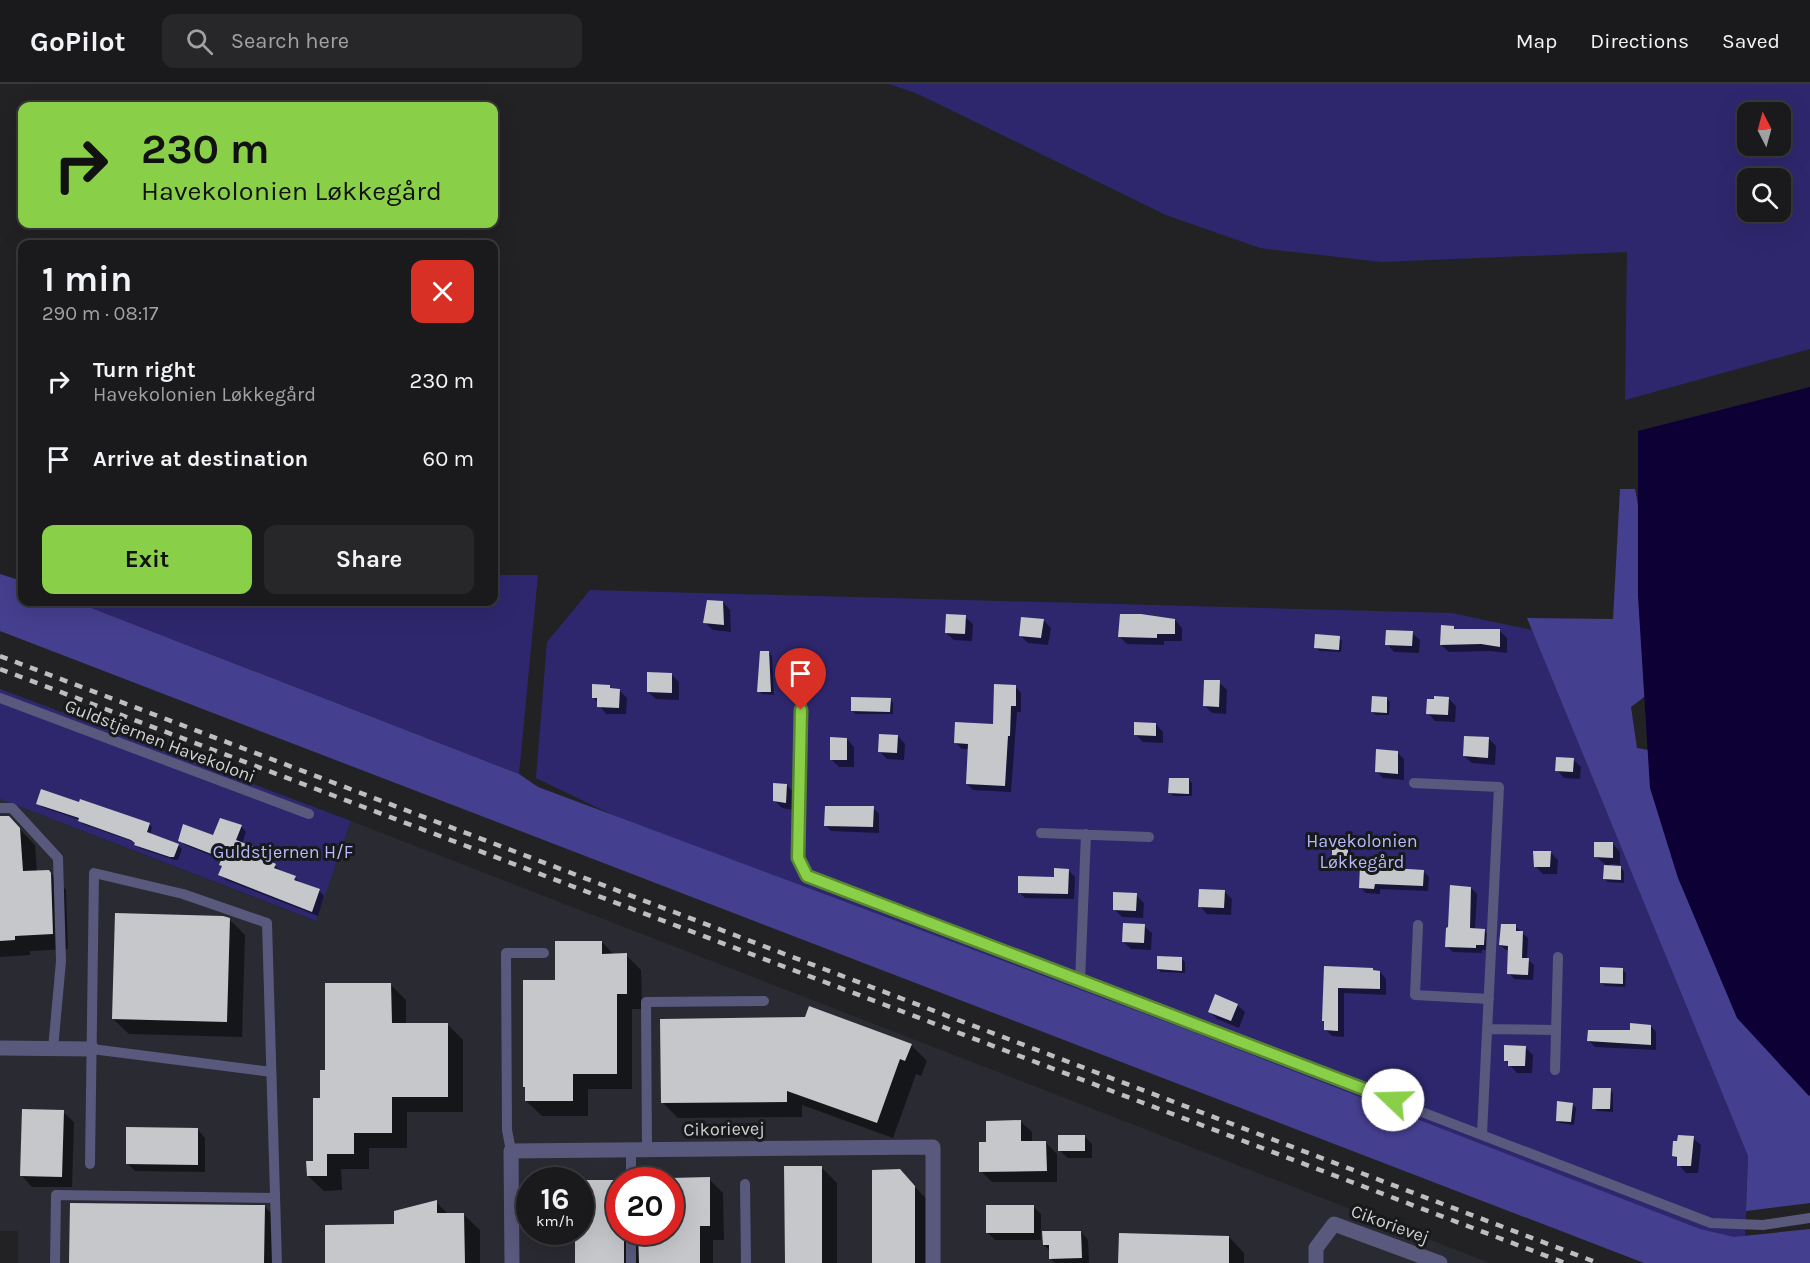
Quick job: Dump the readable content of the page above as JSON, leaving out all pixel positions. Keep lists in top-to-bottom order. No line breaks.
{"streets":{"street":["Cikorievej"],"lane":["Guldstjernen Havekoloni"]},"parks":["Havekolonien Løkkegård","Guldstjernen H/F"],"north":"top","page":{"header":"GoPilot","search":"Search here","nav":["Map","Directions","Saved"],"turn":["230 m","Havekolonien Løkkegård"],"heading":["1 min","290 m · 08:17"],"list":[{"name":"Turn right","note":"Havekolonien Løkkegård","value":"230 m"},{"name":"Arrive at destination","value":"60 m"}],"buttons":["Exit","Share"],"speed":"16 km/h","limit":"20"}}
